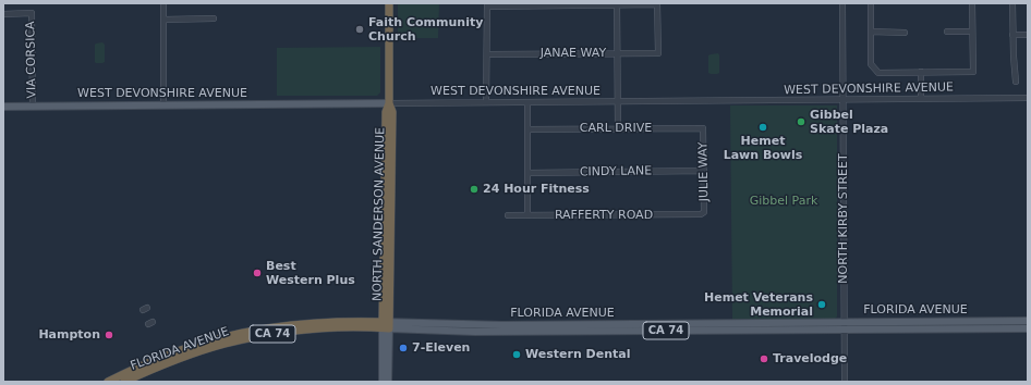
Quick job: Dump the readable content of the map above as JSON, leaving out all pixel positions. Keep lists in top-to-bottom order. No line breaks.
{"streets":{"highway":["NORTH SANDERSON AVENUE","FLORIDA AVENUE","CA 74"],"main road":["WEST DEVONSHIRE AVENUE"],"street":["JANAE WAY","VIA CORSICA","CARL DRIVE","CINDY LANE","JULIE WAY","RAFFERTY ROAD","NORTH KIRBY STREET"]},"crossings":[["VIA CORSICA","WEST DEVONSHIRE AVENUE"],["WEST DEVONSHIRE AVENUE","NORTH SANDERSON AVENUE"],["WEST DEVONSHIRE AVENUE","NORTH KIRBY STREET"],["CARL DRIVE","JULIE WAY"],["CINDY LANE","JULIE WAY"],["JULIE WAY","RAFFERTY ROAD"],["NORTH SANDERSON AVENUE","FLORIDA AVENUE"],["NORTH KIRBY STREET","FLORIDA AVENUE"]],"parks":["Gibbel Park"],"places":["Faith Community Church","Gibbel Skate Plaza","Hemet Lawn Bowls","24 Hour Fitness","Best Western Plus","Hemet Veterans Memorial","Hampton","7-Eleven","Western Dental","Travelodge"]}
